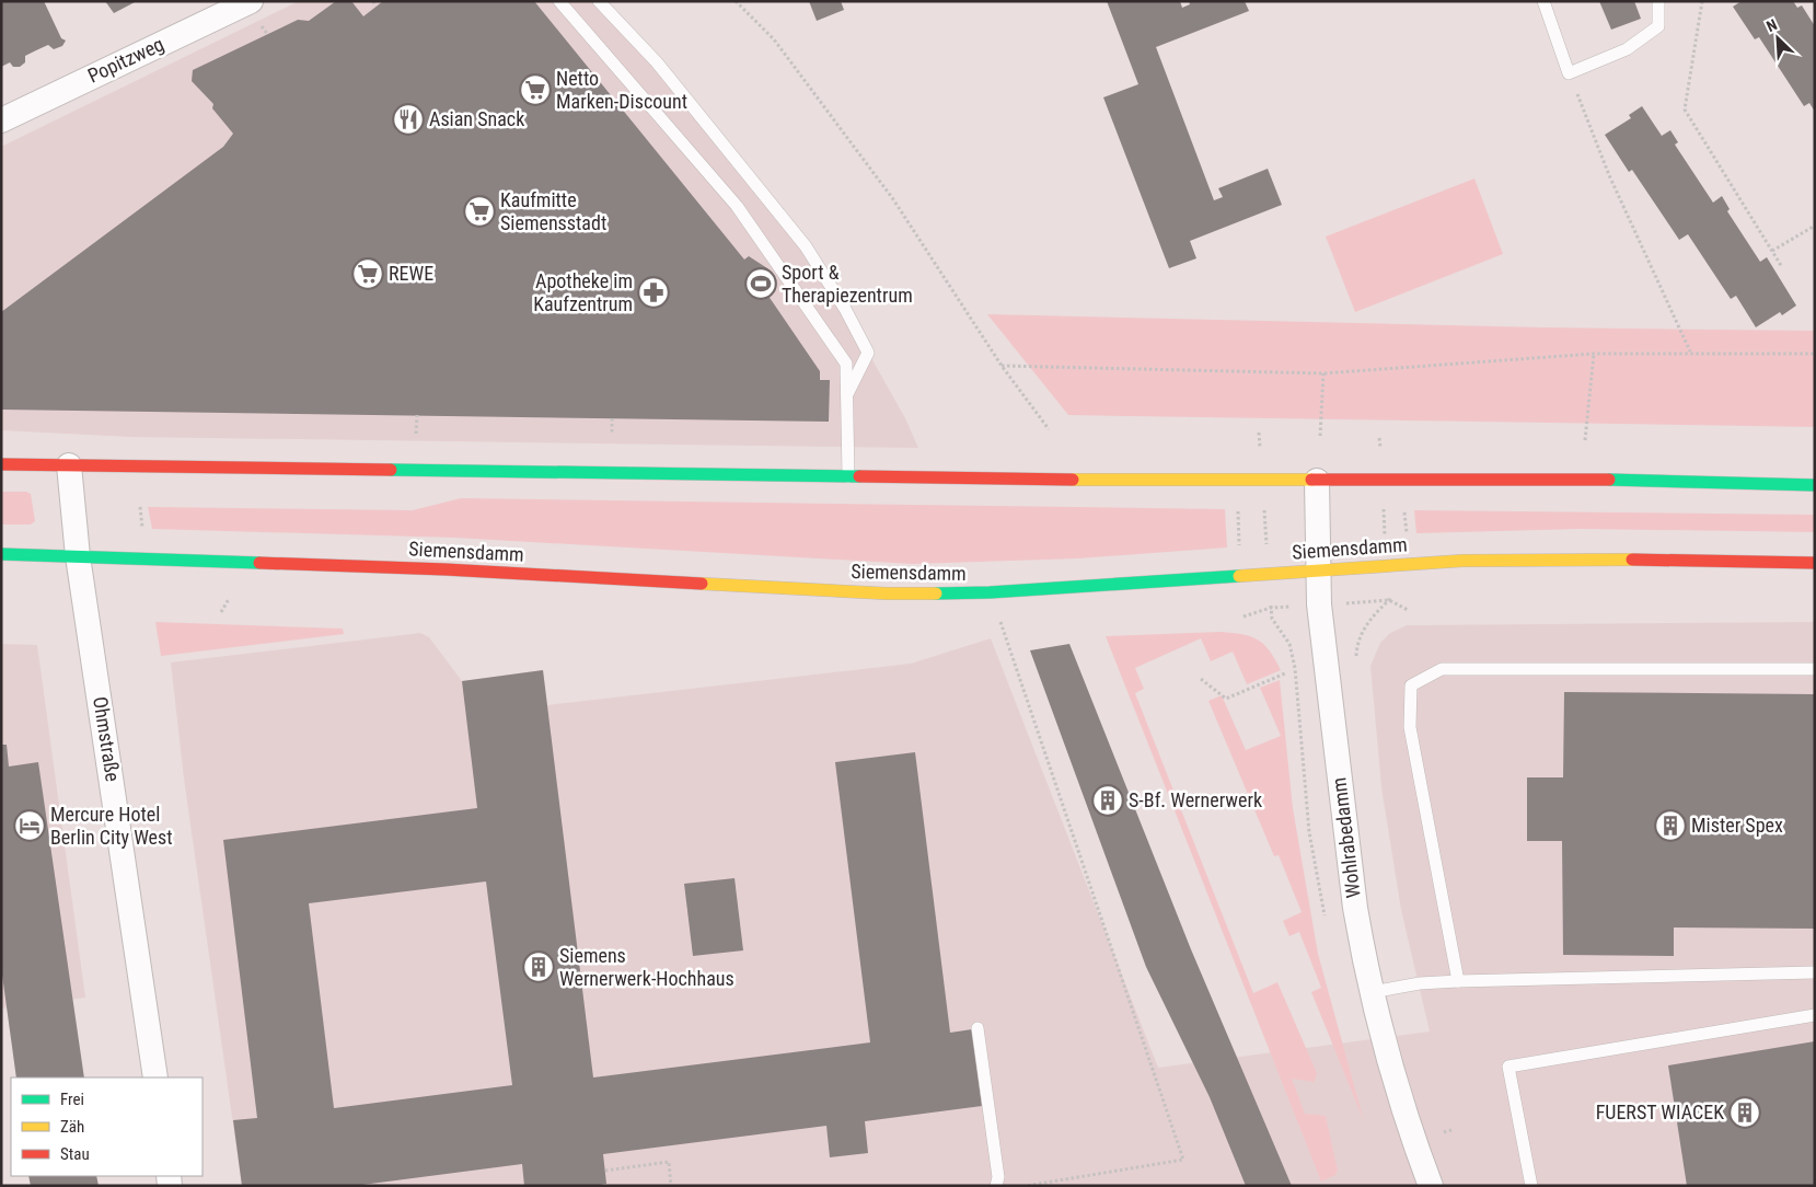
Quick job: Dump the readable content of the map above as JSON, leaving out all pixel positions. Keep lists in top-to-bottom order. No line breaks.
{"streets":{"main road":["Siemensdamm"],"street":["Popitzweg","Ohmstraße","Wohlrabedamm"]},"crossings":[["Siemensdamm","Ohmstraße"],["Siemensdamm","Wohlrabedamm"]],"places":{"supermarket":["Netto Marken-Discount","Kaufmitte Siemensstadt","REWE"],"restaurant":["Asian Snack"],"sports":["Sport & Therapiezentrum"],"pharmacy":["Apotheke im Kaufzentrum"],"building":["S-Bf. Wernerwerk","Mister Spex","Siemens Wernerwerk-Hochhaus","FUERST WIACEK"],"hotel":["Mercure Hotel Berlin City West"]},"legend":["Frei","Zäh","Stau"],"north":"top left"}
